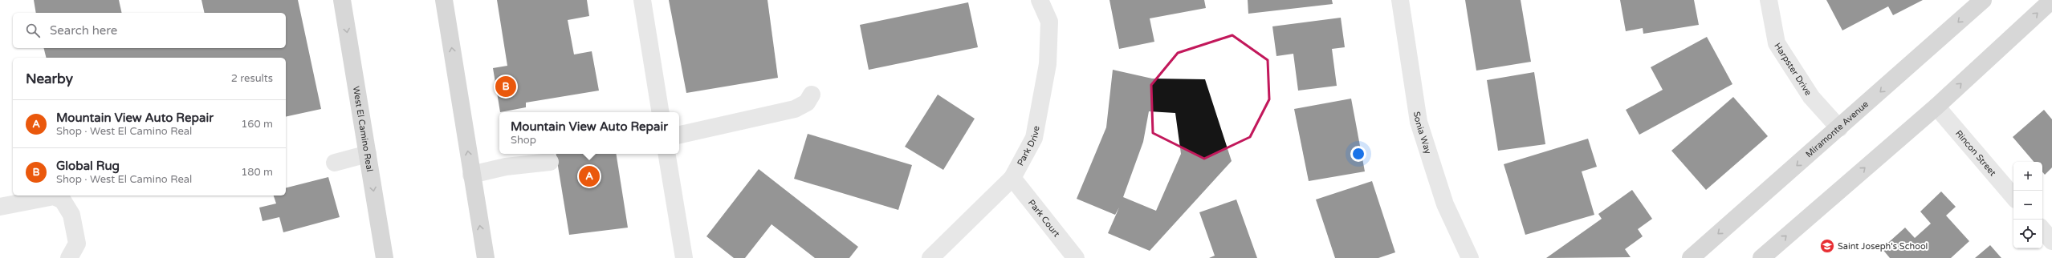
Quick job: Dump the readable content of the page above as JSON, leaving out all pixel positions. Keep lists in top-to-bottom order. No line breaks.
{"streets":{"main road":["West El Camino Real","Miramonte Avenue"],"street":["Harpster Drive","Sonia Way","Park Drive","Rincon Street","Park Court"]},"crossings":[["Harpster Drive","Miramonte Avenue"],["Park Drive","Park Court"]],"places":{"school or university":["Saint Joseph's School"]},"page":{"search":"Search here","heading":["Nearby","2 results"],"pins":["B","A"],"list":[{"mark":"A","name":"Mountain View Auto Repair","note":"Shop · West El Camino Real","value":"160 m"},{"mark":"B","name":"Global Rug","note":"Shop · West El Camino Real","value":"180 m"}],"popup":["Mountain View Auto Repair","Shop"],"map_buttons":["+","−"]}}
